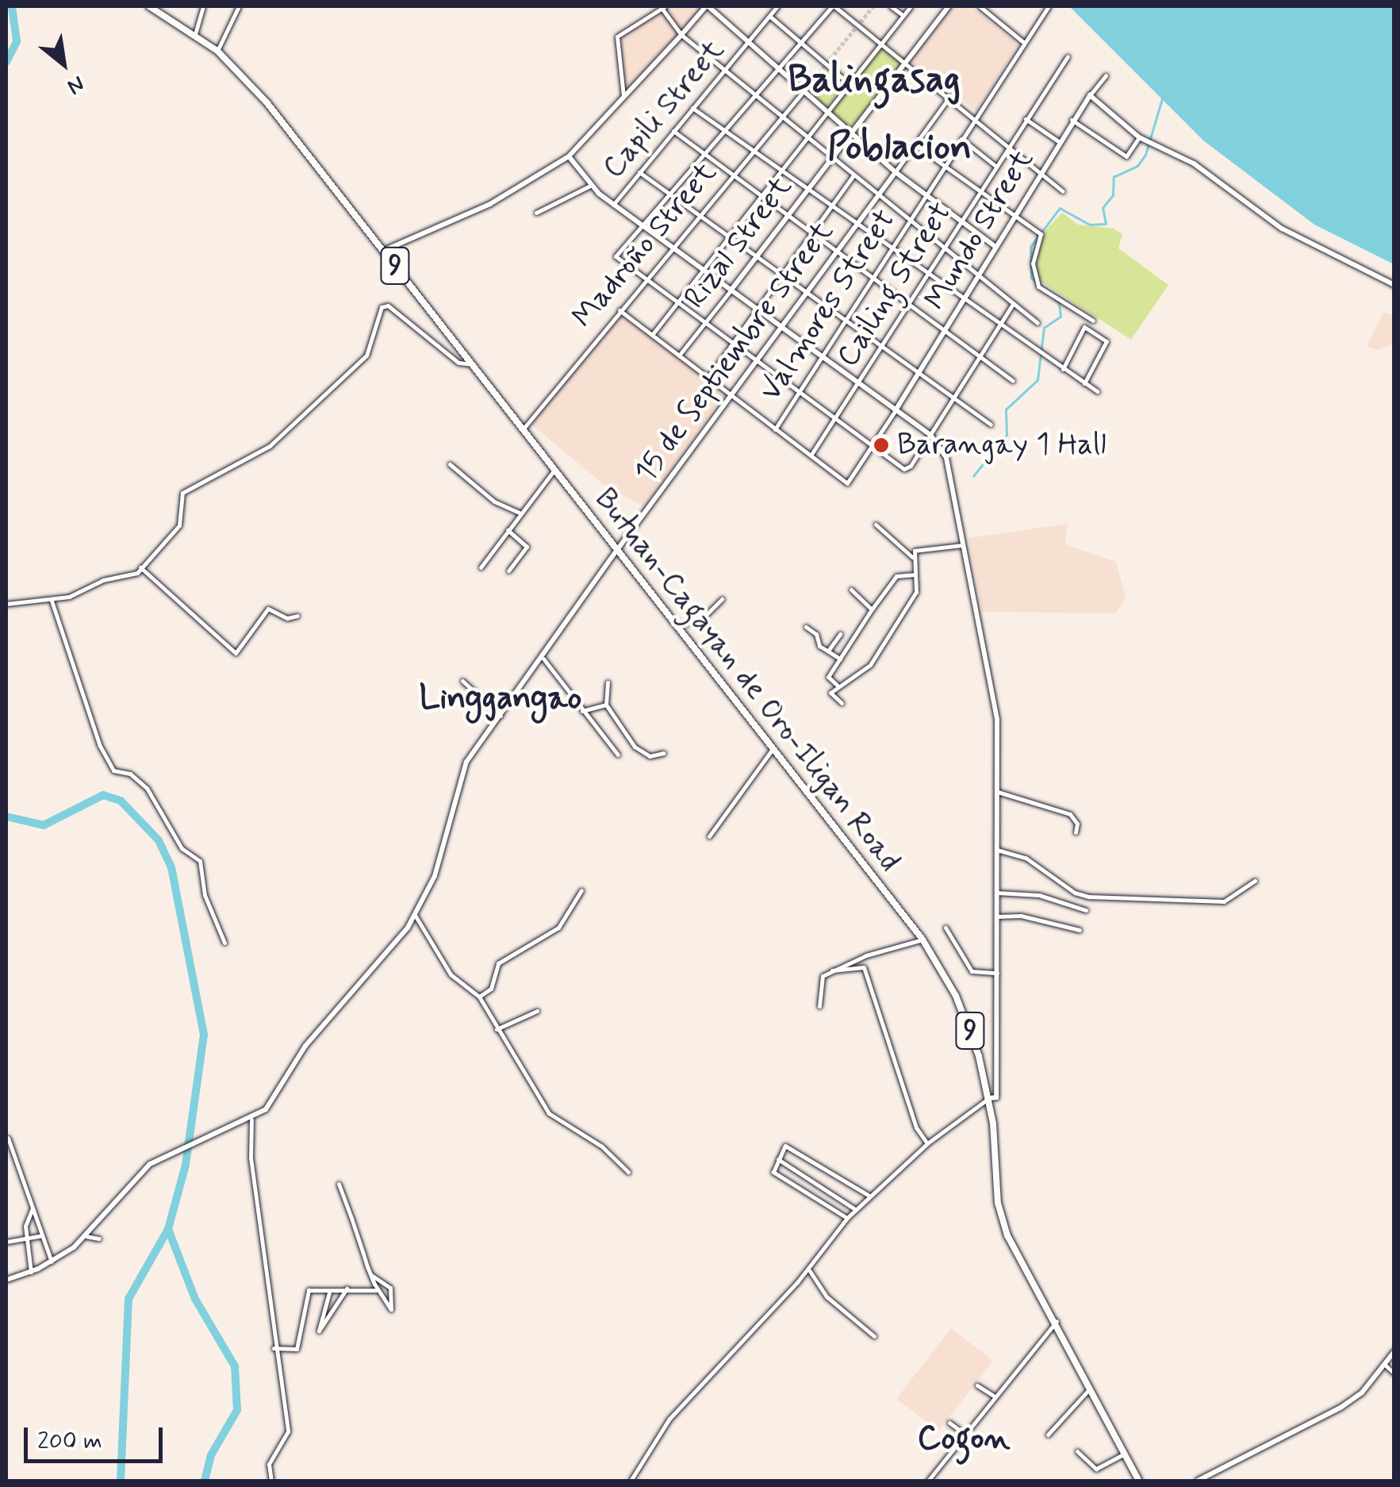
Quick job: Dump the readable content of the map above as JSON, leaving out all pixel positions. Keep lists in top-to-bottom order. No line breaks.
{"streets":{"highway":["9","Butuan-Cagayan de Oro-Iligan Road"],"street":["Capili Street","Mundo Street","Rizal Street","Madroño Street","Cailing Street","Valmores Street","15 de Septiembre Street"]},"crossings":[["Madroño Street","Butuan-Cagayan de Oro-Iligan Road"],["15 de Septiembre Street","Butuan-Cagayan de Oro-Iligan Road"]],"districts":["Balingasag","Poblacion","Linggangao","Cogon"],"places":["Barangay 1 Hall"],"scale_bar":"200 m","north":"bottom right"}
